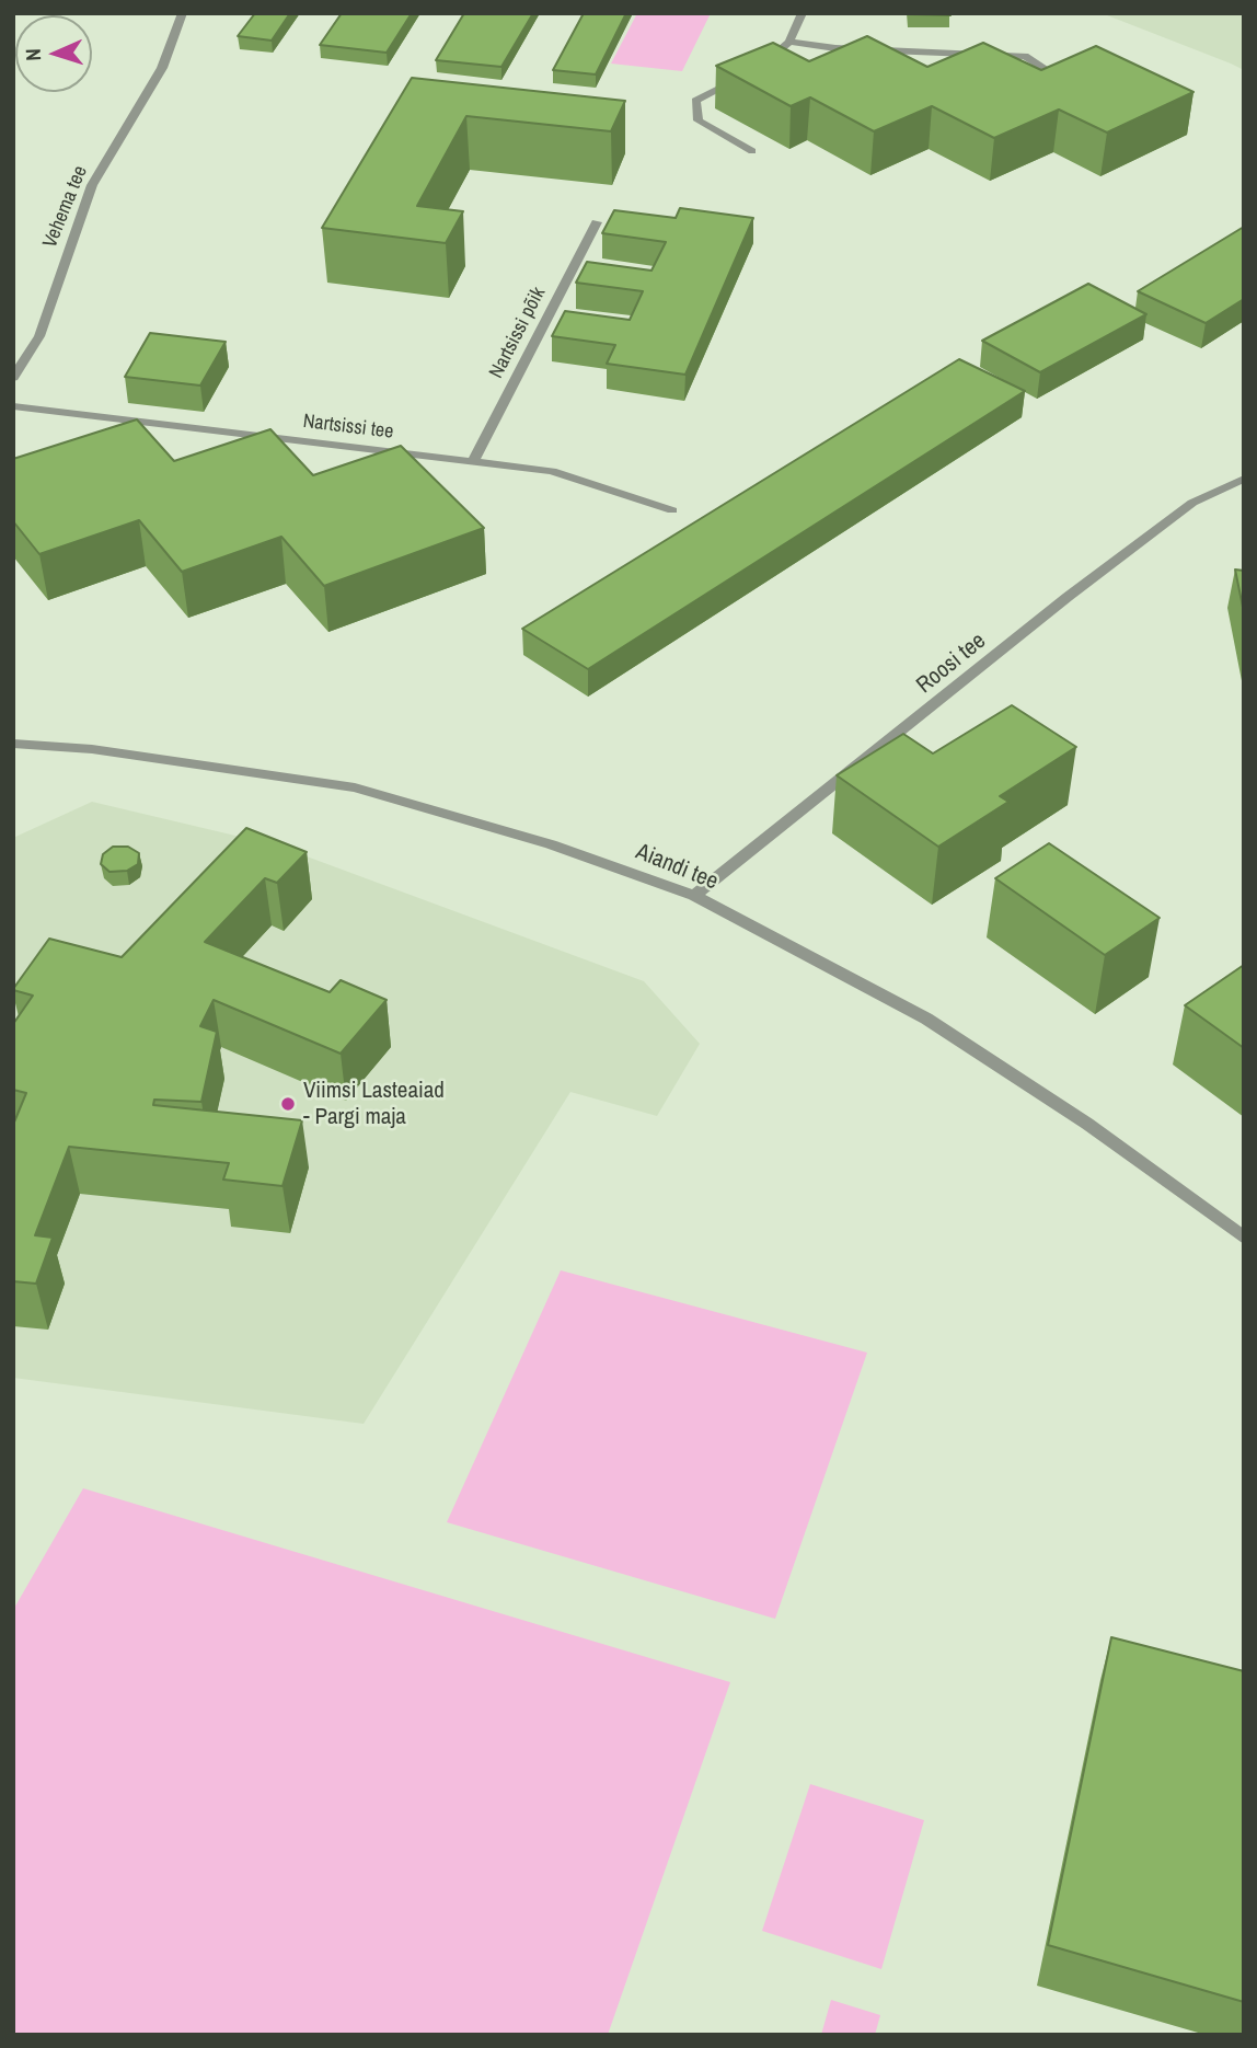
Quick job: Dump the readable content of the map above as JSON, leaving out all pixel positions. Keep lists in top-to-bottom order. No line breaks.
{"streets":{"street":["Vehema tee","Nartsissi põik","Nartsissi tee","Roosi tee","Aiandi tee"]},"crossings":[["Nartsissi põik","Nartsissi tee"],["Roosi tee","Aiandi tee"]],"places":["Viimsi Lasteaiad - Pargi maja"],"north":"left"}
